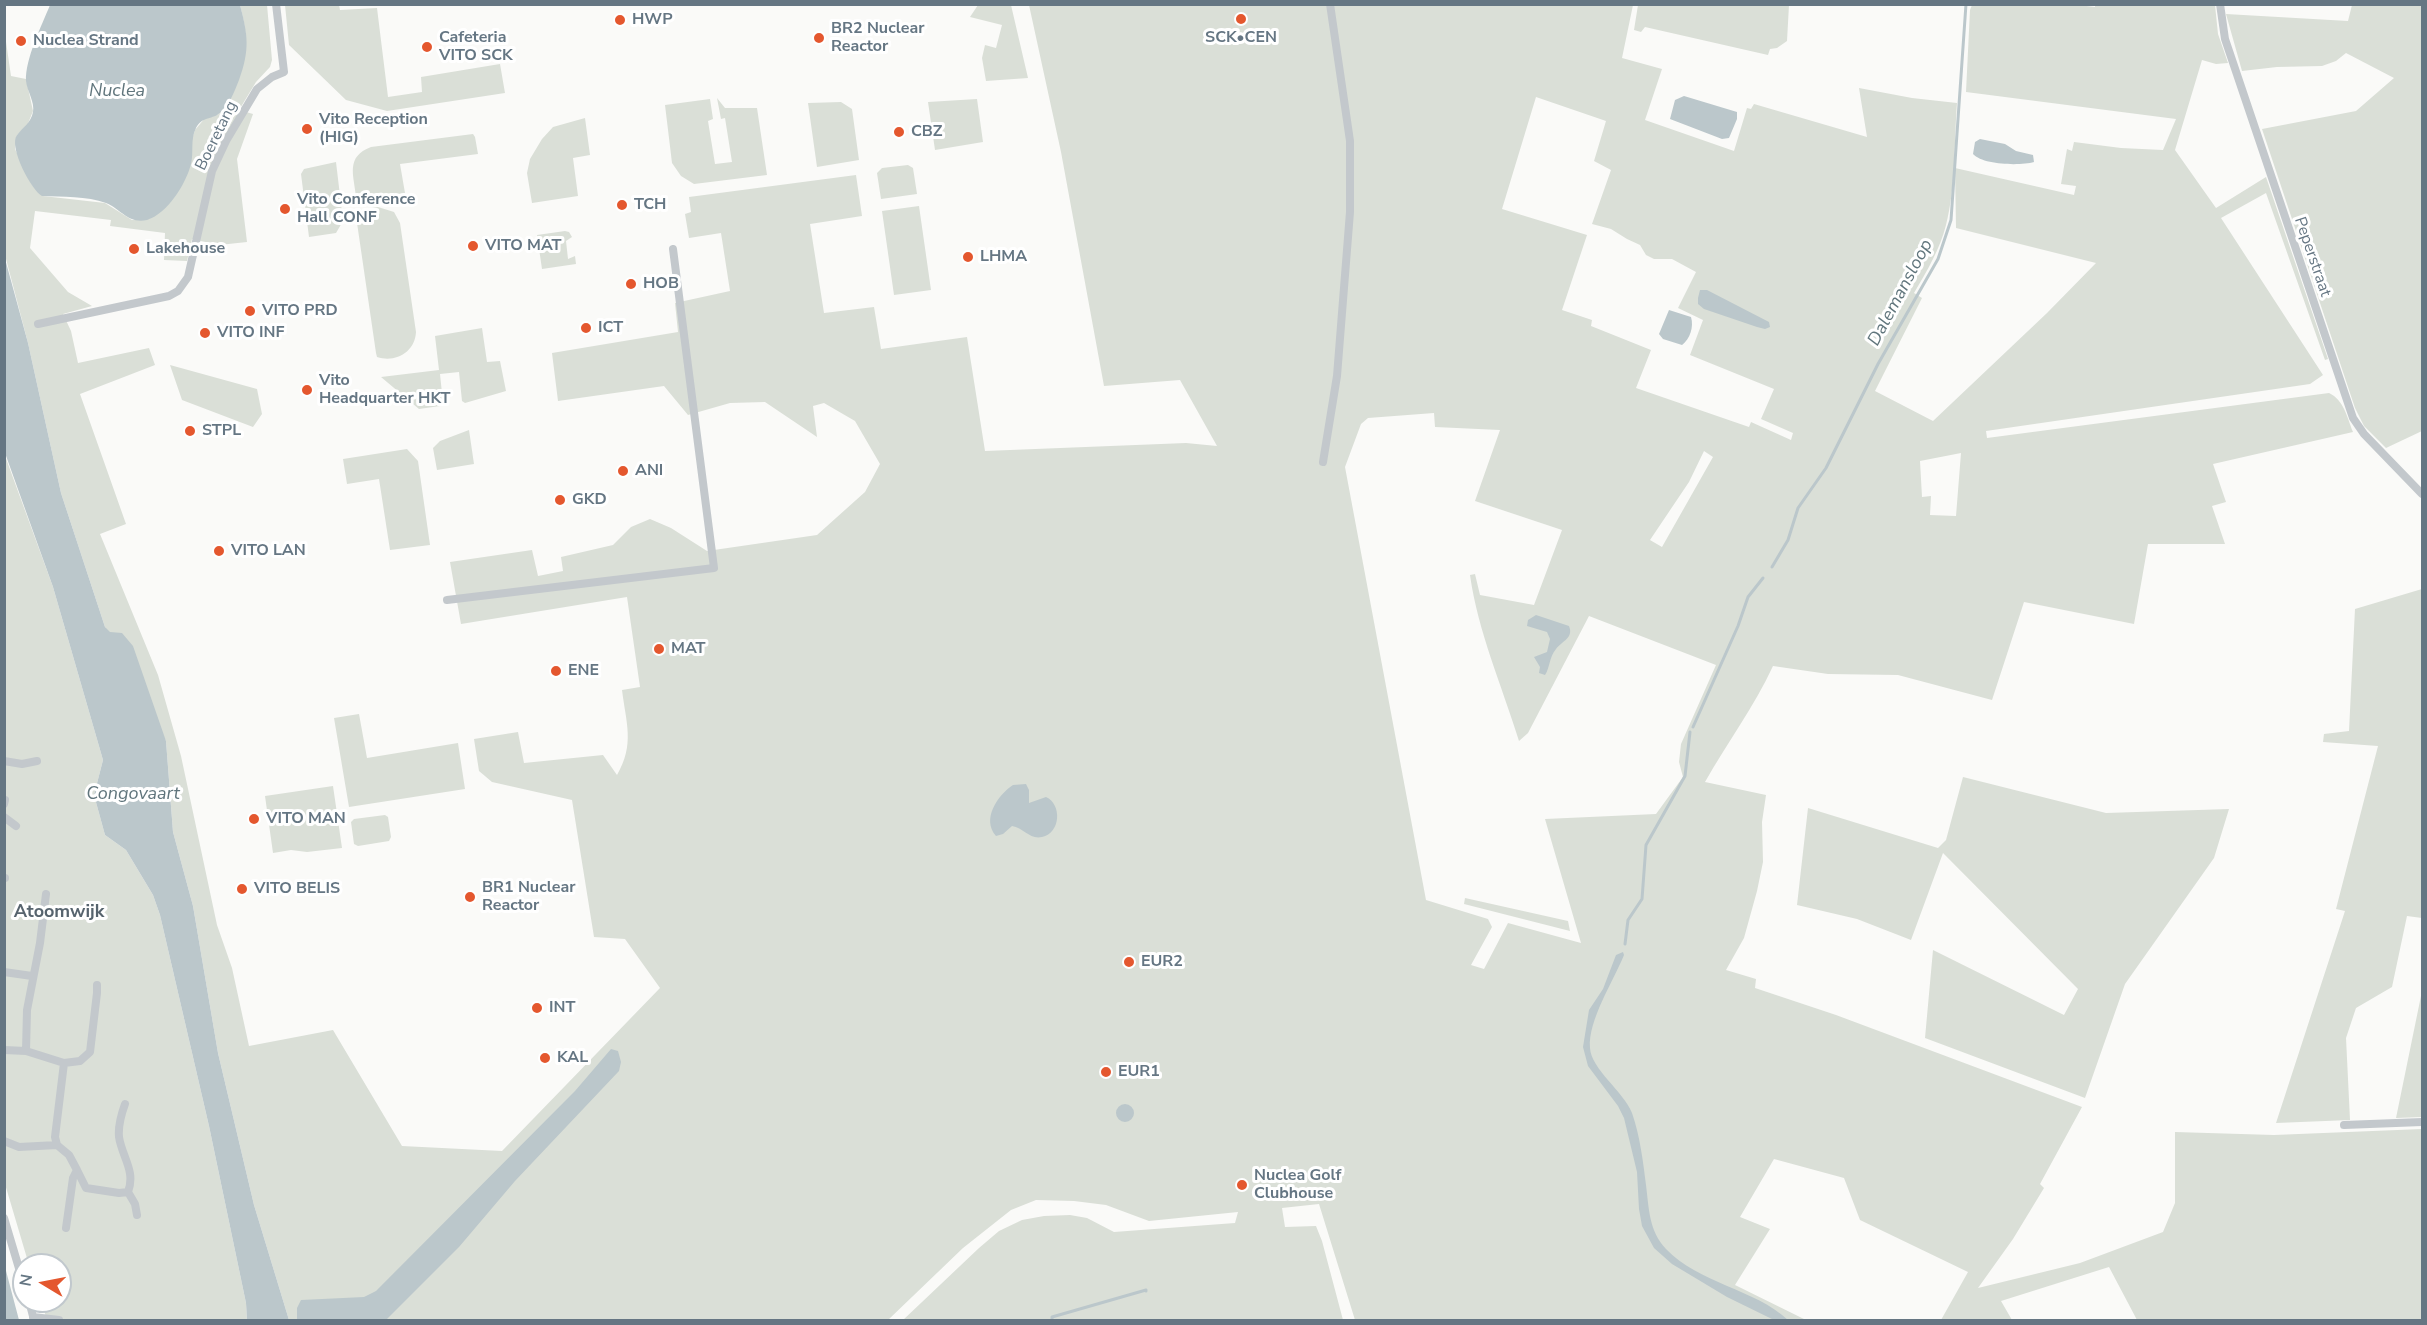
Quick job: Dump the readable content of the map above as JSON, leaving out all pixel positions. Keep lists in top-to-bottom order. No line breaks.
{"streets":{"street":["Boeretang","Peperstraat"]},"districts":["Atoomwijk"],"water":["Nuclea","Dalemansloop","Congovaart"],"places":["SCK•CEN","HWP","BR2 Nuclear Reactor","Nuclea Strand","Cafeteria VITO SCK","Vito Reception (HIG)","CBZ","TCH","Vito Conference Hall CONF","VITO MAT","Lakehouse","LHMA","HOB","VITO PRD","ICT","VITO INF","Vito Headquarter HKT","STPL","ANI","GKD","VITO LAN","MAT","ENE","VITO MAN","VITO BELIS","BR1 Nuclear Reactor","EUR2","INT","KAL","EUR1","Nuclea Golf Clubhouse"],"north":"left"}
